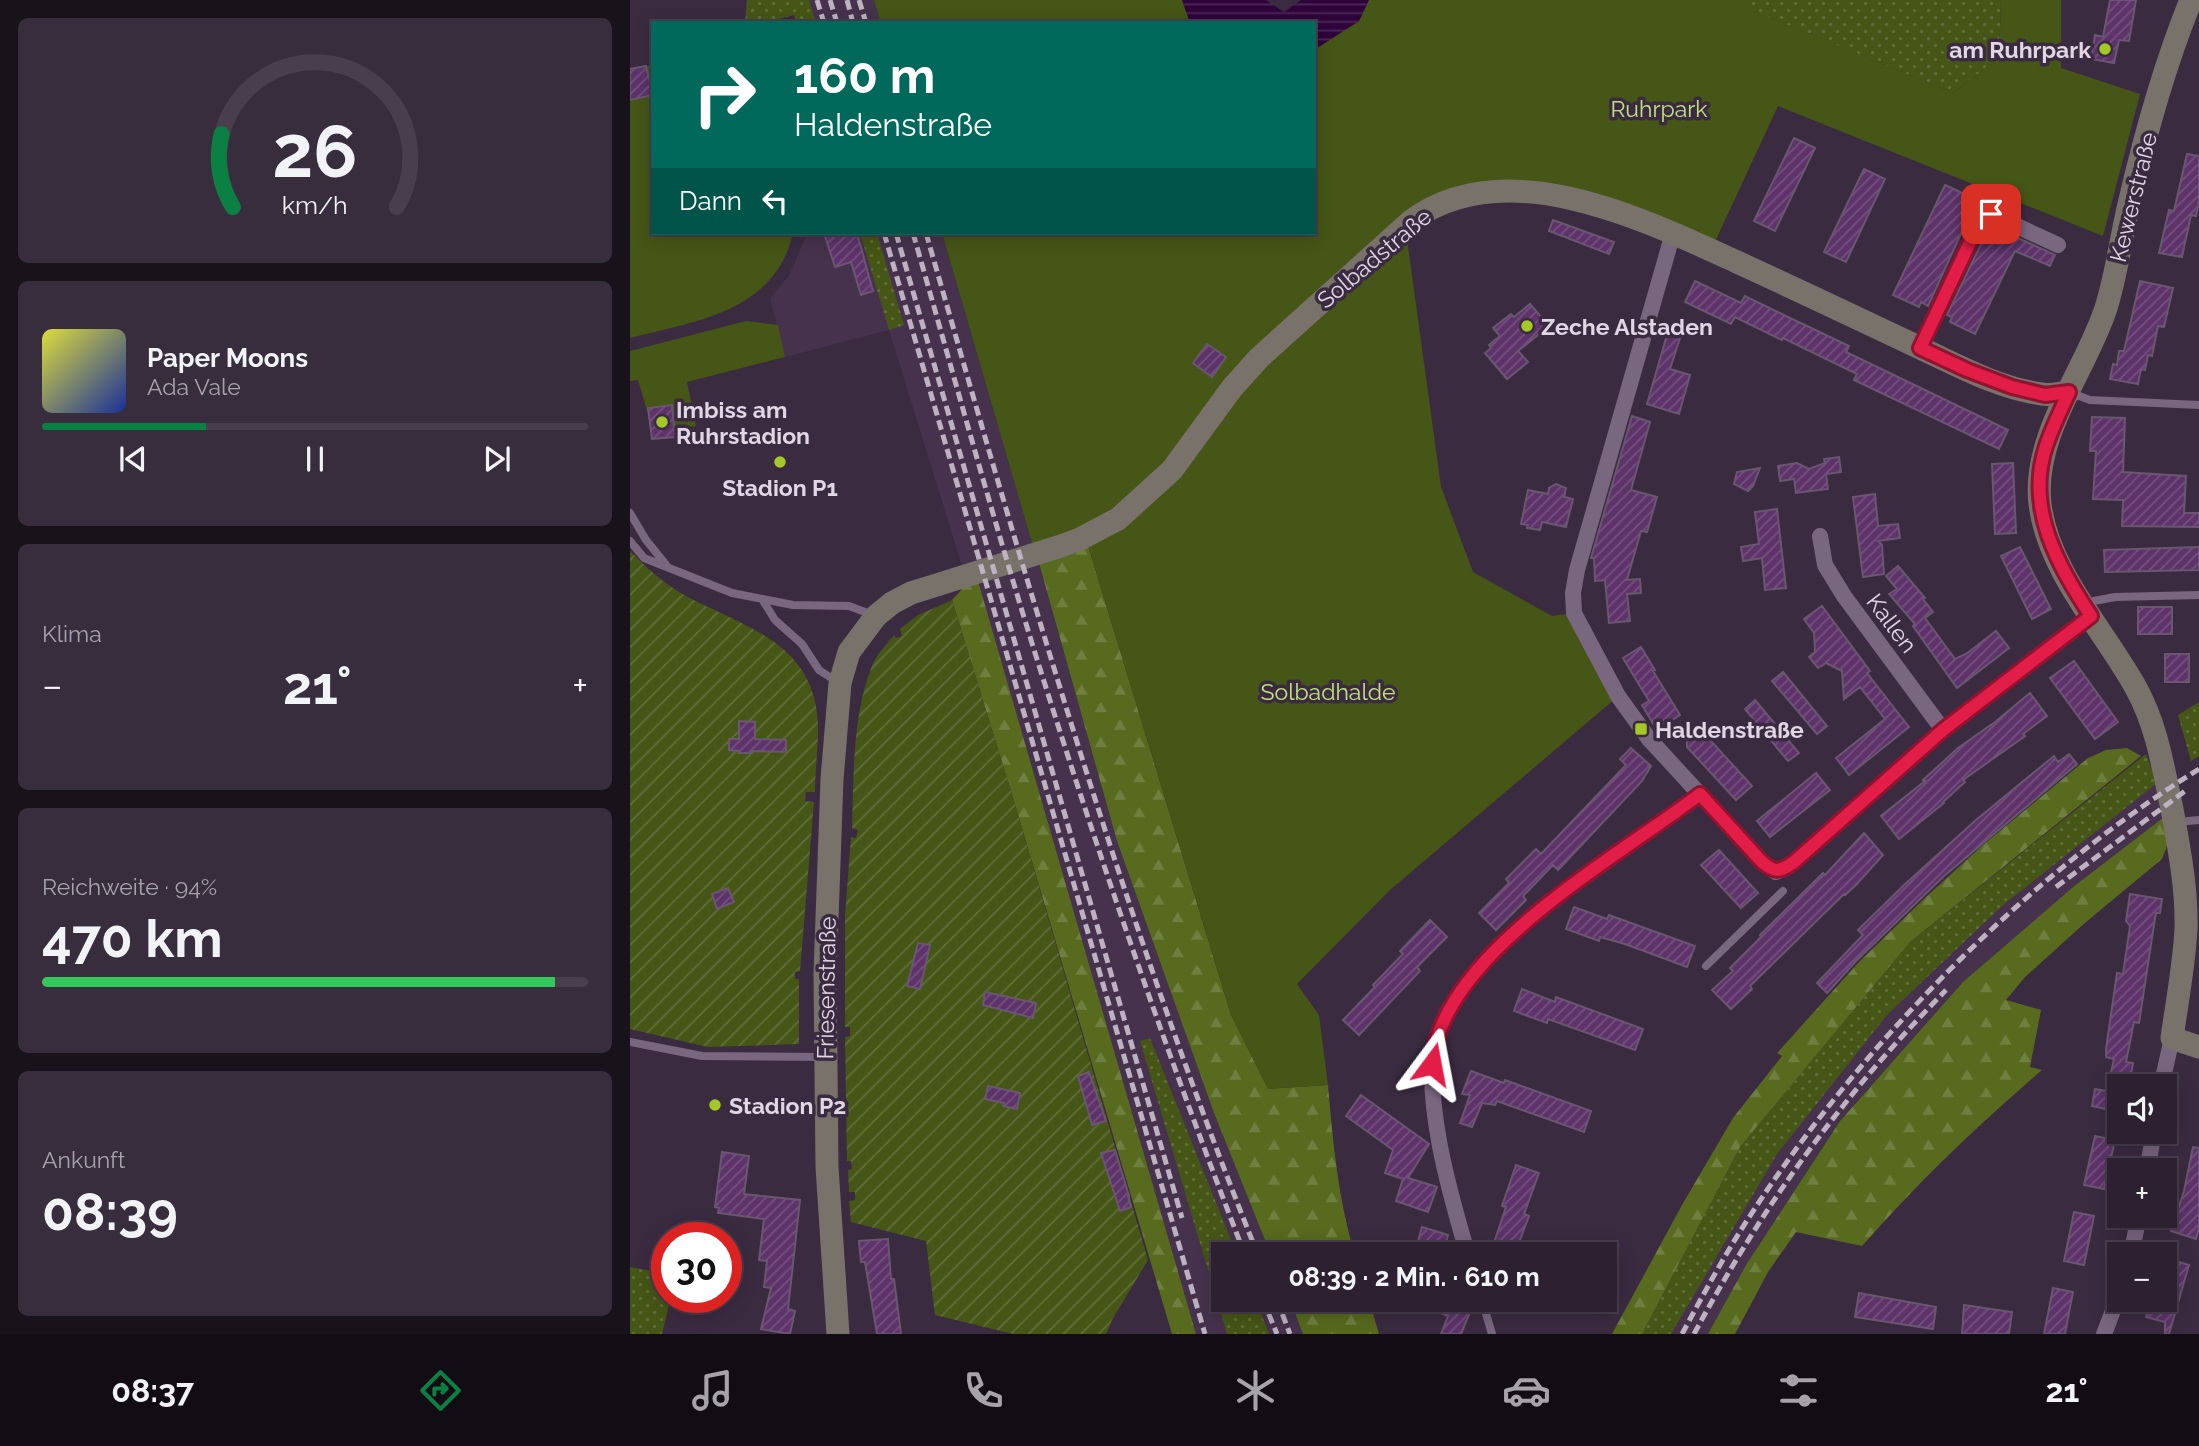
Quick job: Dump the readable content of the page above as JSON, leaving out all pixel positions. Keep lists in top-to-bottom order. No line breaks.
{"streets":{"street":["Kewerstraße","Solbadstraße","Kallen","Friesenstraße"]},"crossings":[["Kewerstraße","Solbadstraße"],["Solbadstraße","Friesenstraße"]],"parks":["Ruhrpark","Solbadhalde"],"places":{"other":["am Ruhrpark","Zeche Alstaden","Imbiss am Ruhrstadion","Stadion P1","Stadion P2"],"transit":["Haldenstraße"]},"page":{"turn":["160 m","Haldenstraße"],"then":"Dann","song":["Paper Moons","Ada Vale"],"tile":["Klima",["Reichweite · 94%","470 km"],["Ankunft","08:39"]],"heat":["−","21°","+"],"map_buttons":["+","−"],"limit":"30","trip":"08:39 · 2 Min. · 610 m","tabs":["08:37","21°"],"gauge":["26","km/h"]}}
